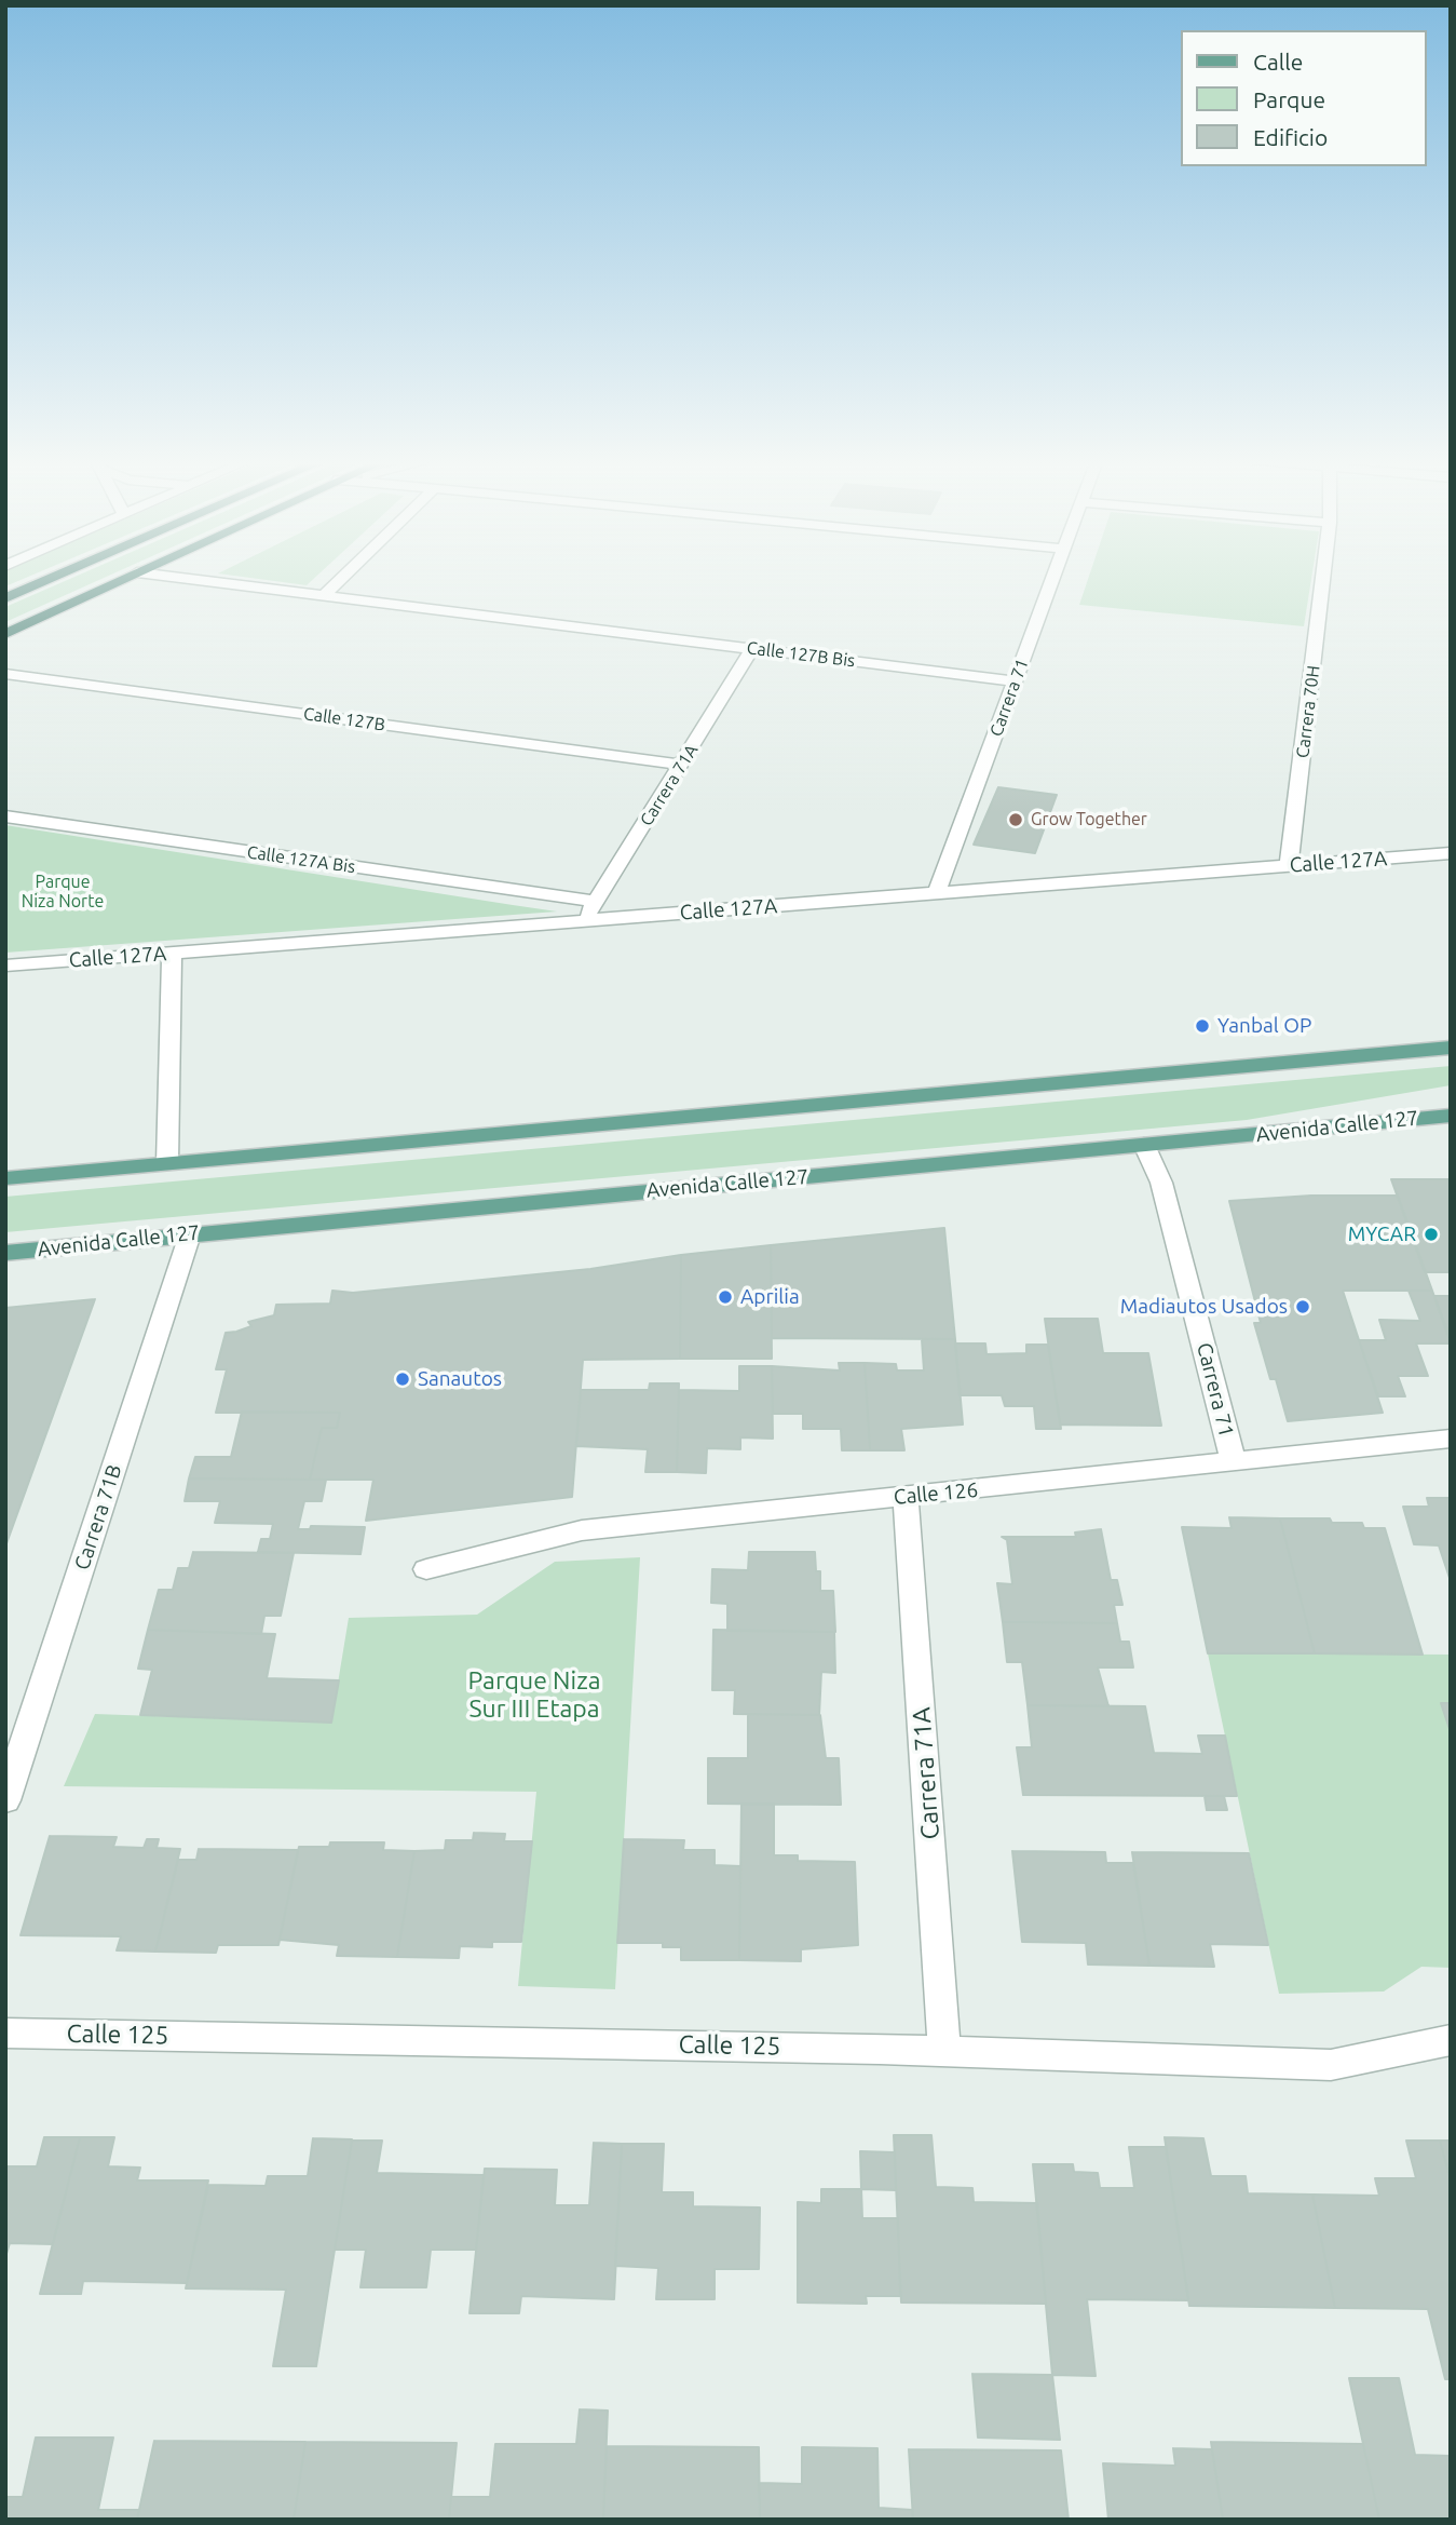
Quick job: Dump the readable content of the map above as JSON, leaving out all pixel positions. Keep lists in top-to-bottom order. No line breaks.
{"streets":{"main road":["Avenida Calle 127"],"street":["Calle 127B Bis","Carrera 71","Carrera 70H","Calle 127B","Carrera 71A","Calle 127A Bis","Calle 127A","Calle 126","Carrera 71B","Calle 125"]},"crossings":[["Calle 127B Bis","Carrera 71"],["Calle 127B Bis","Carrera 71A"],["Carrera 71","Calle 127A"],["Carrera 71","Avenida Calle 127"],["Carrera 71","Calle 126"],["Carrera 70H","Calle 127A"],["Calle 127B","Carrera 71A"],["Carrera 71A","Calle 127A Bis"],["Carrera 71A","Calle 127A"],["Carrera 71A","Calle 126"],["Carrera 71A","Calle 125"],["Avenida Calle 127","Carrera 71B"]],"parks":["Parque Niza Norte","Parque Niza Sur III Etapa"],"places":["Grow Together","Yanbal OP","MYCAR","Aprilia","Madiautos Usados","Sanautos"],"legend":["Calle","Parque","Edificio"]}
